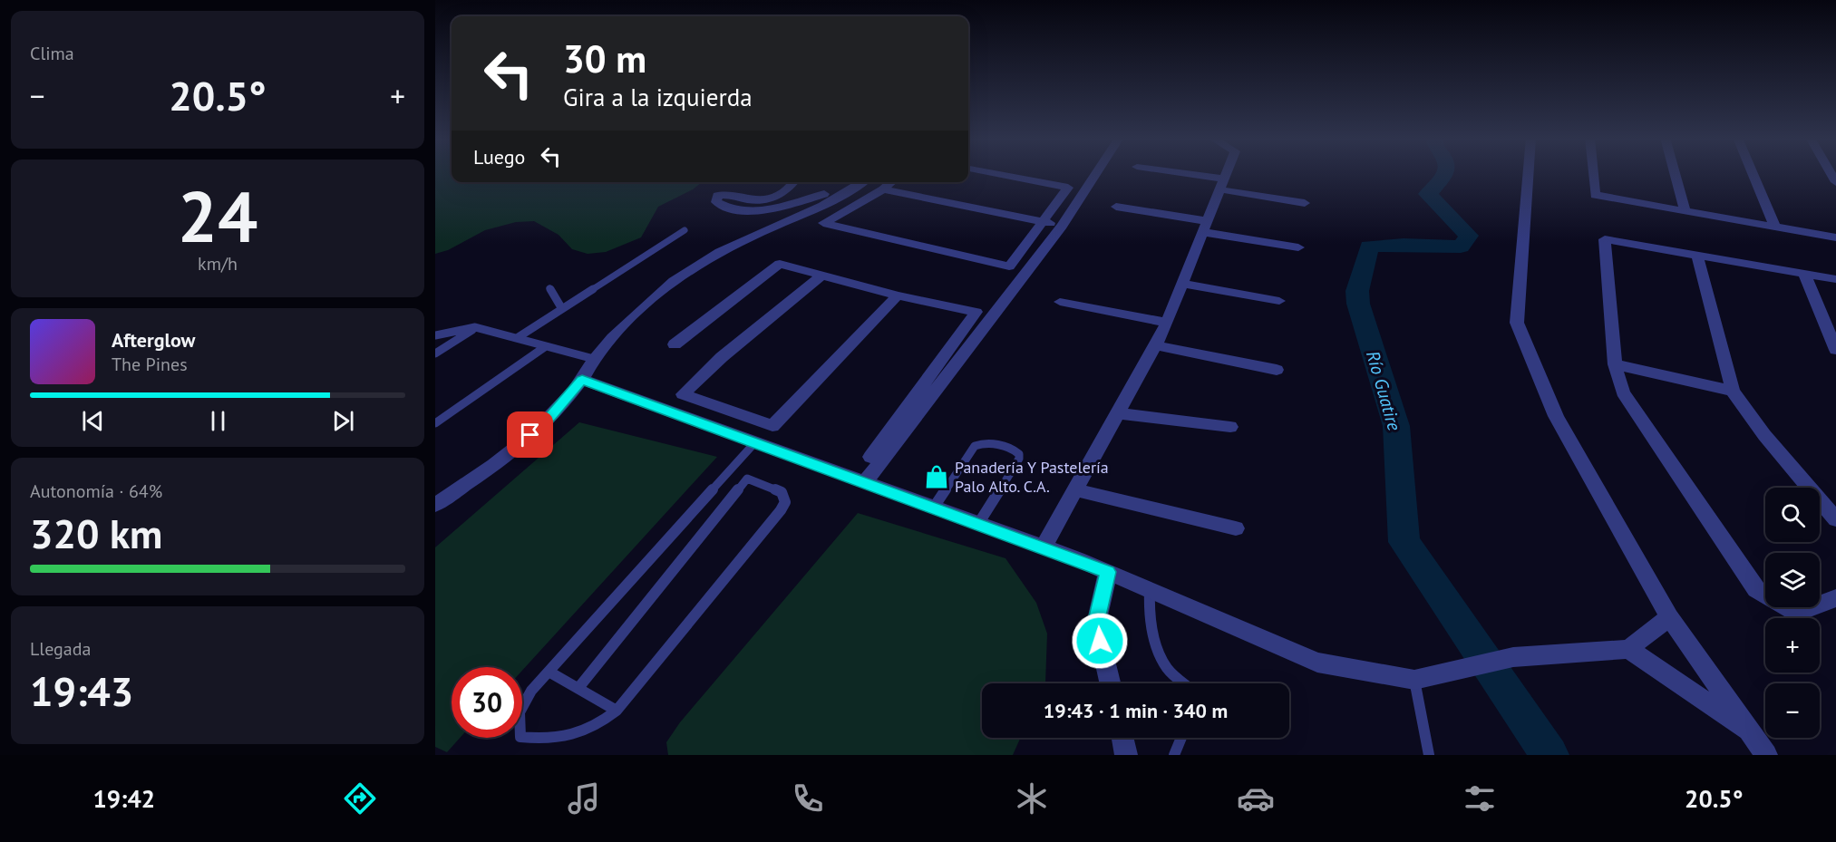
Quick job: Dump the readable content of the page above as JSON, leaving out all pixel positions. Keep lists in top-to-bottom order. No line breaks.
{"water":["Río Guatire"],"places":{"shop":["Panadería Y Pastelería Palo Alto. C.A."]},"page":{"tile":["Clima",["24","km/h"],["Autonomía · 64%","320 km"],["Llegada","19:43"]],"turn":["30 m","Gira a la izquierda"],"heat":["−","20.5°","+"],"then":"Luego","song":["Afterglow","The Pines"],"map_buttons":["+","−"],"limit":"30","trip":"19:43 · 1 min · 340 m","tabs":["19:42","20.5°"]}}
